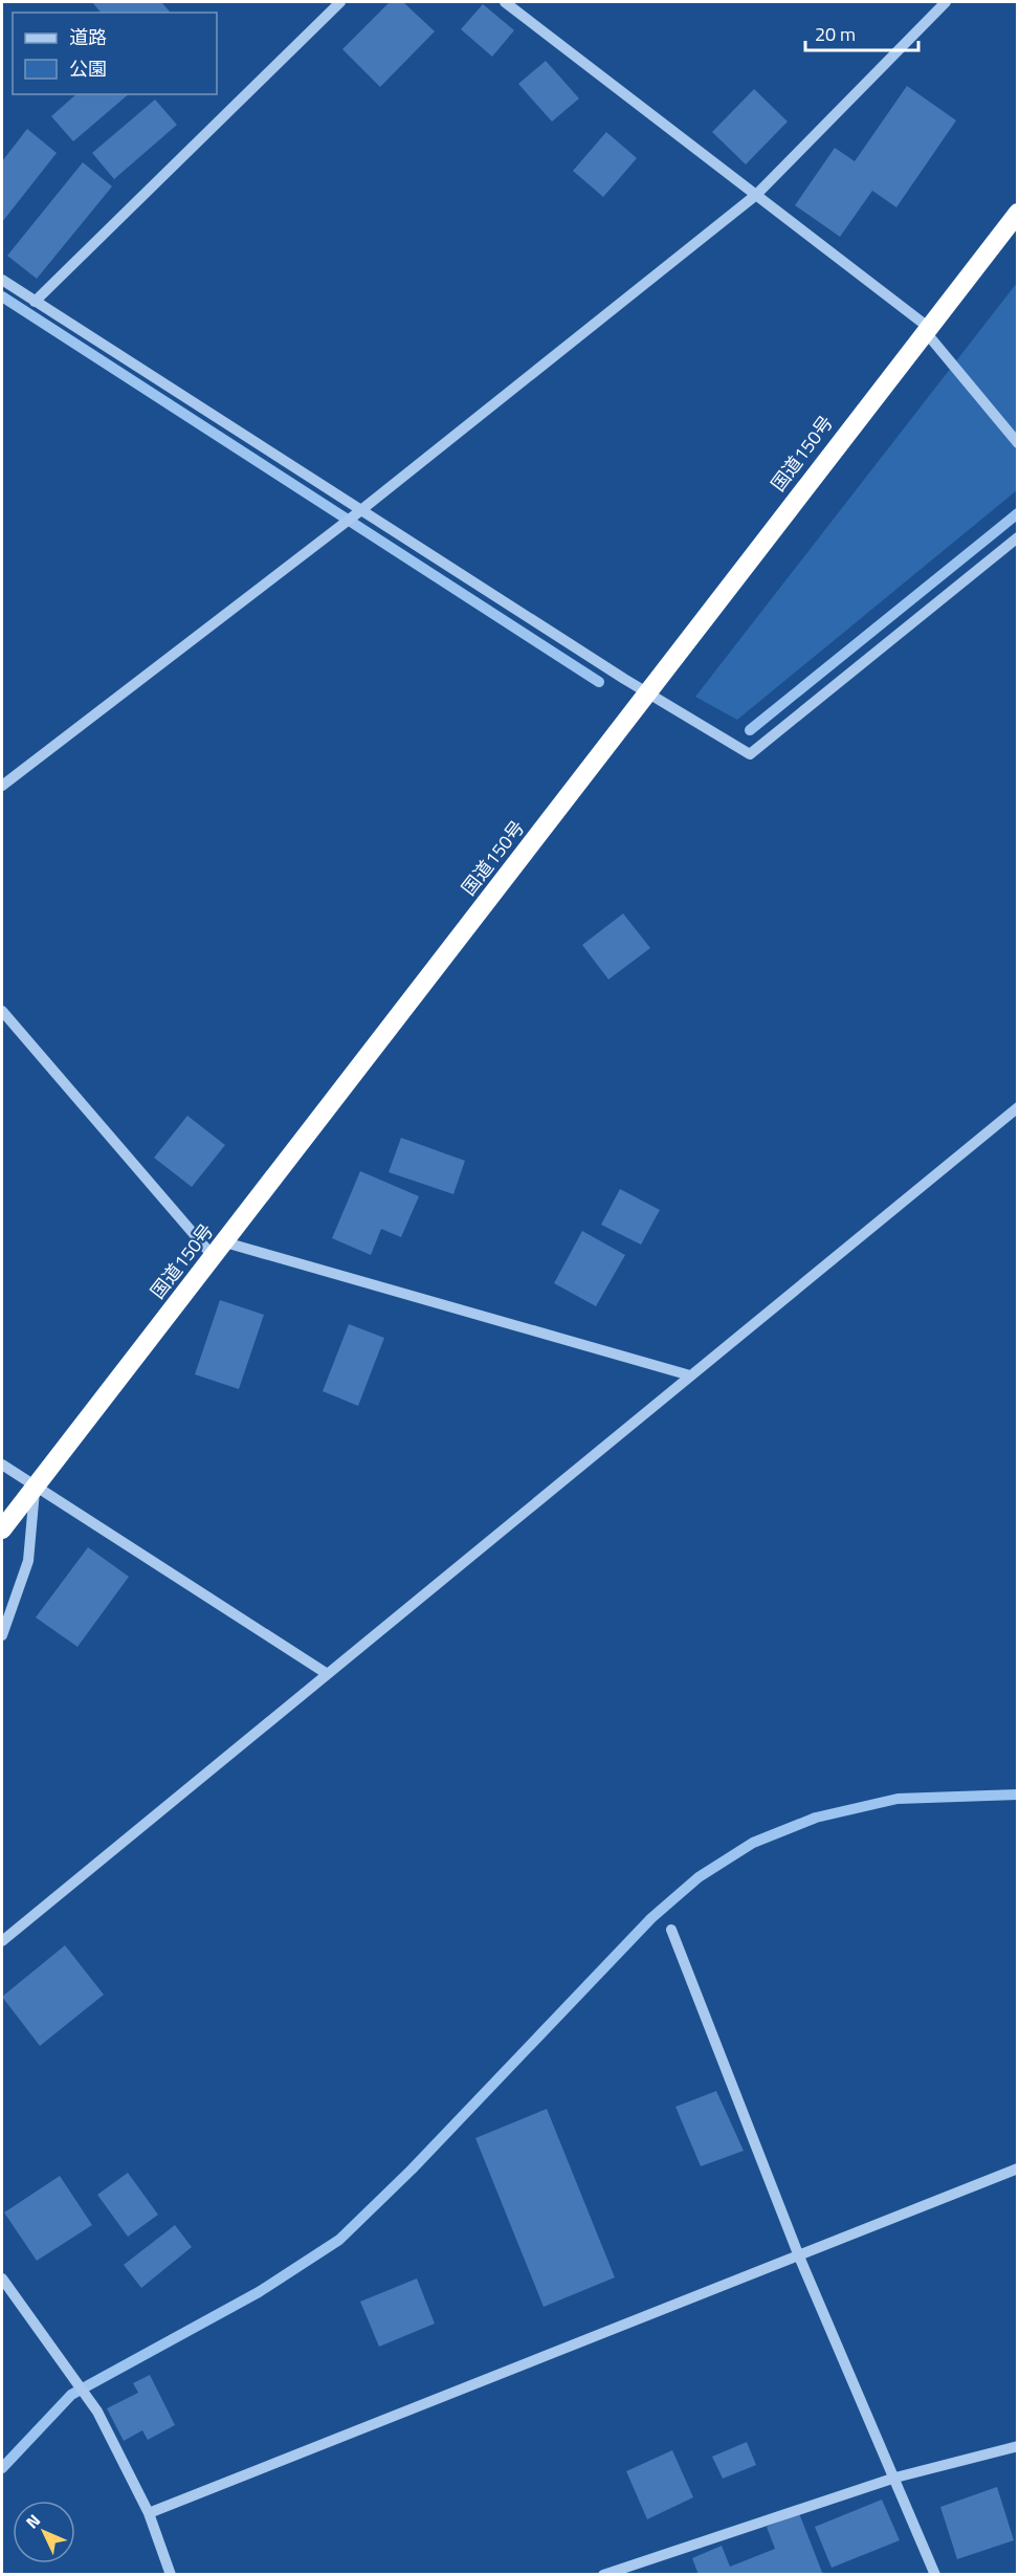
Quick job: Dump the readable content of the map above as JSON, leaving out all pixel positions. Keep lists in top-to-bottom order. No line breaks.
{"streets":{"highway":["国道150号"]},"legend":["道路","公園"],"scale_bar":"20 m","north":"top left"}
